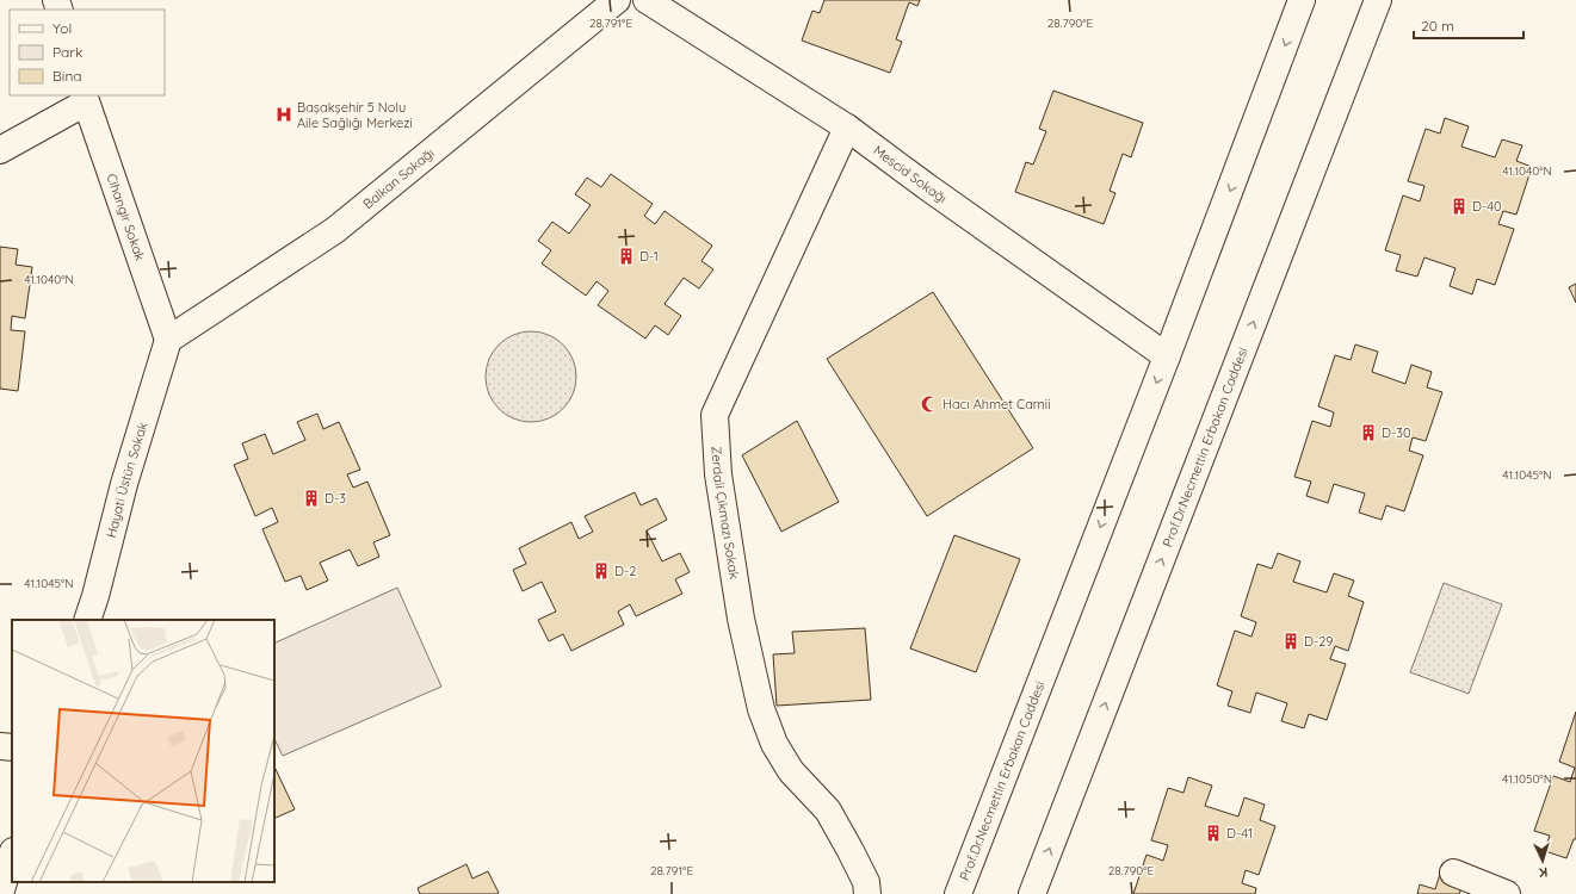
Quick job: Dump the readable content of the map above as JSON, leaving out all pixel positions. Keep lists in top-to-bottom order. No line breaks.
{"streets":{"main road":["Mescid Sokağı","Balkan Sokağı","Cihangir Sokak","Prof.Dr.Necmettin Erbakan Caddesi","Hayati Üstün Sokak","Zerdali Çıkmazı Sokak"]},"crossings":[["Mescid Sokağı","Prof.Dr.Necmettin Erbakan Caddesi"],["Mescid Sokağı","Zerdali Çıkmazı Sokak"],["Balkan Sokağı","Cihangir Sokak"],["Balkan Sokağı","Hayati Üstün Sokak"],["Cihangir Sokak","Hayati Üstün Sokak"]],"places":{"hospital":["Başakşehir 5 Nolu Aile Sağlığı Merkezi"],"building":["D-40","D-1","D-30","D-3","D-2","D-29","D-41"],"mosque":["Hacı Ahmet Camii"]},"legend":["Yol","Park","Bina"],"scale_bar":"20 m","north":"bottom","coordinates":["28.791°E","28.790°E","41.1040°N","41.1045°N","41.1050°N"]}
